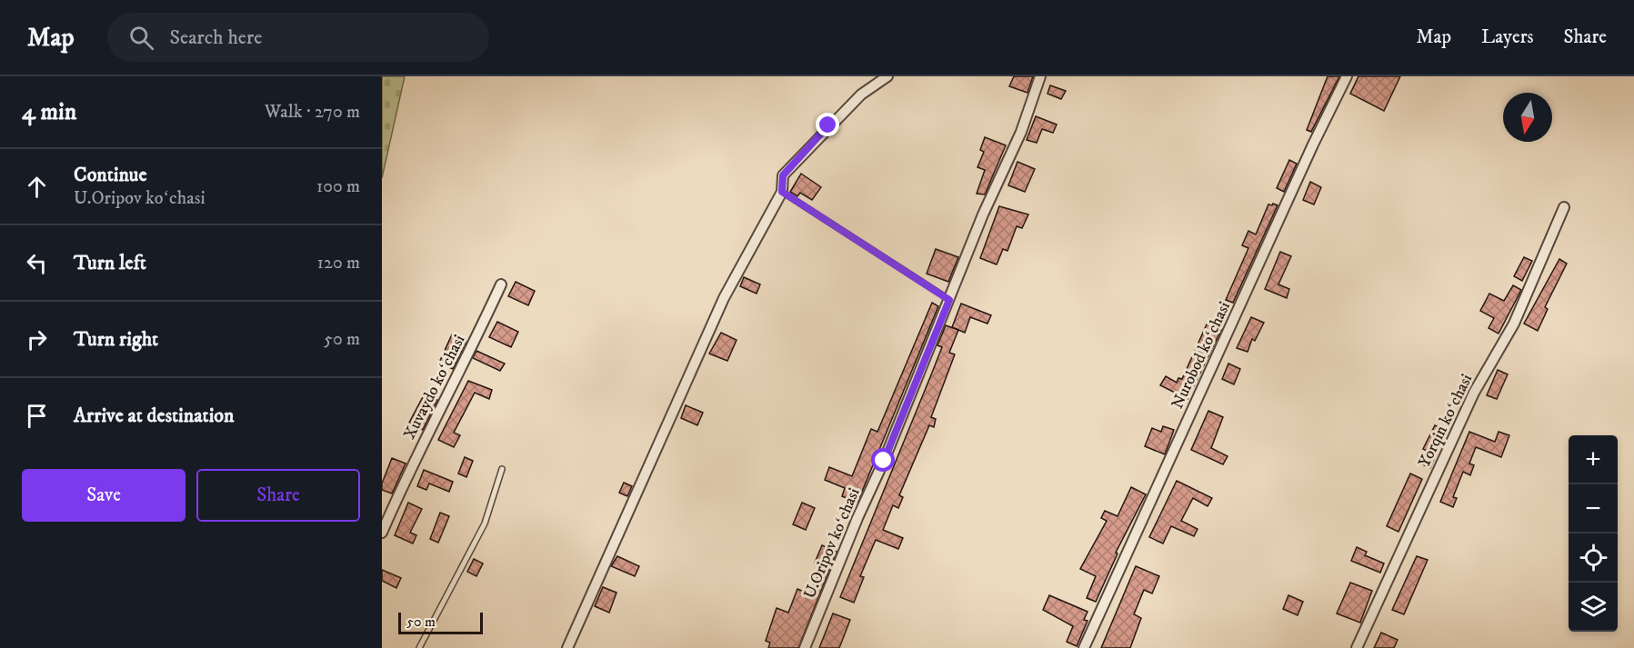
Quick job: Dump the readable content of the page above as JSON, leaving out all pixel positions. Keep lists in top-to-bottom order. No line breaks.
{"streets":{"street":["Nurobod koʻchasi","Xuvaydo koʻchasi","Yorqin koʻchasi","U.Oripov koʻchasi"]},"scale_bar":"50 m","north":"bottom","page":{"header":"Map","search":"Search here","nav":["Map","Layers","Share"],"heading":["4 min","Walk · 270 m"],"list":[["Continue","U.Oripov koʻchasi","100 m"],["Turn left","120 m"],["Turn right","50 m"],"Arrive at destination"],"map_buttons":["+","−"],"buttons":["Save","Share"],"scale":"50 m"}}
